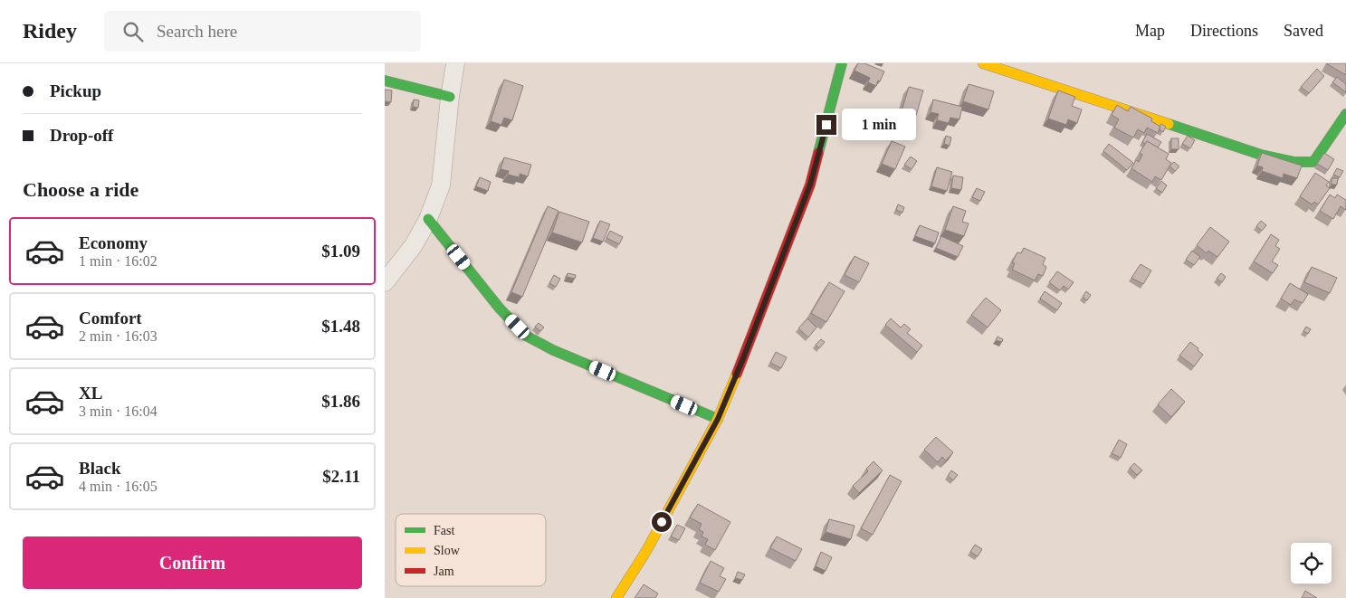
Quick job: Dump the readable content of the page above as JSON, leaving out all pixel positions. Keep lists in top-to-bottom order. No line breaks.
{"legend":["Fast","Slow","Jam"],"page":{"header":"Ridey","search":"Search here","nav":["Map","Directions","Saved"],"banner":["Pickup","Drop-off"],"bubble":"1 min","heading":"Choose a ride","list":[{"name":"Economy","note":"1 min · 16:02","value":"$1.09"},{"name":"Comfort","note":"2 min · 16:03","value":"$1.48"},{"name":"XL","note":"3 min · 16:04","value":"$1.86"},{"name":"Black","note":"4 min · 16:05","value":"$2.11"}],"buttons":"Confirm"}}
